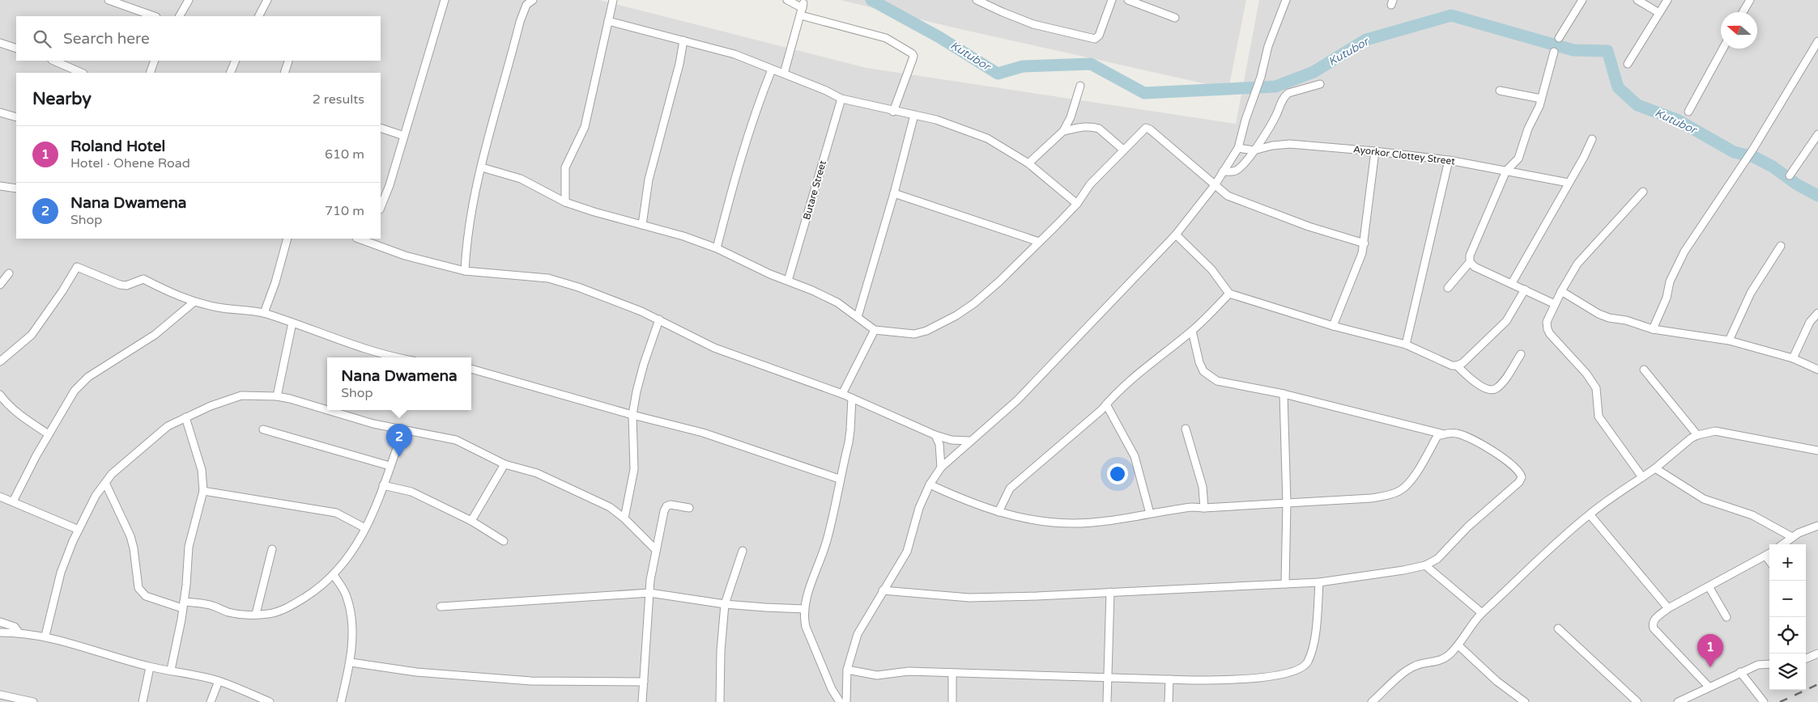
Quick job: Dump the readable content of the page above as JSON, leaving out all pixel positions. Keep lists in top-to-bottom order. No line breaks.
{"streets":{"street":["Ayorkor Clottey Street","Butare Street"]},"water":["Kutubor"],"north":"left","page":{"search":"Search here","heading":["Nearby","2 results"],"list":[{"mark":"1","name":"Roland Hotel","note":"Hotel · Ohene Road","value":"610 m"},{"mark":"2","name":"Nana Dwamena","note":"Shop","value":"710 m"}],"popup":["Nana Dwamena","Shop"],"pins":["2","1"],"map_buttons":["+","−"]}}
